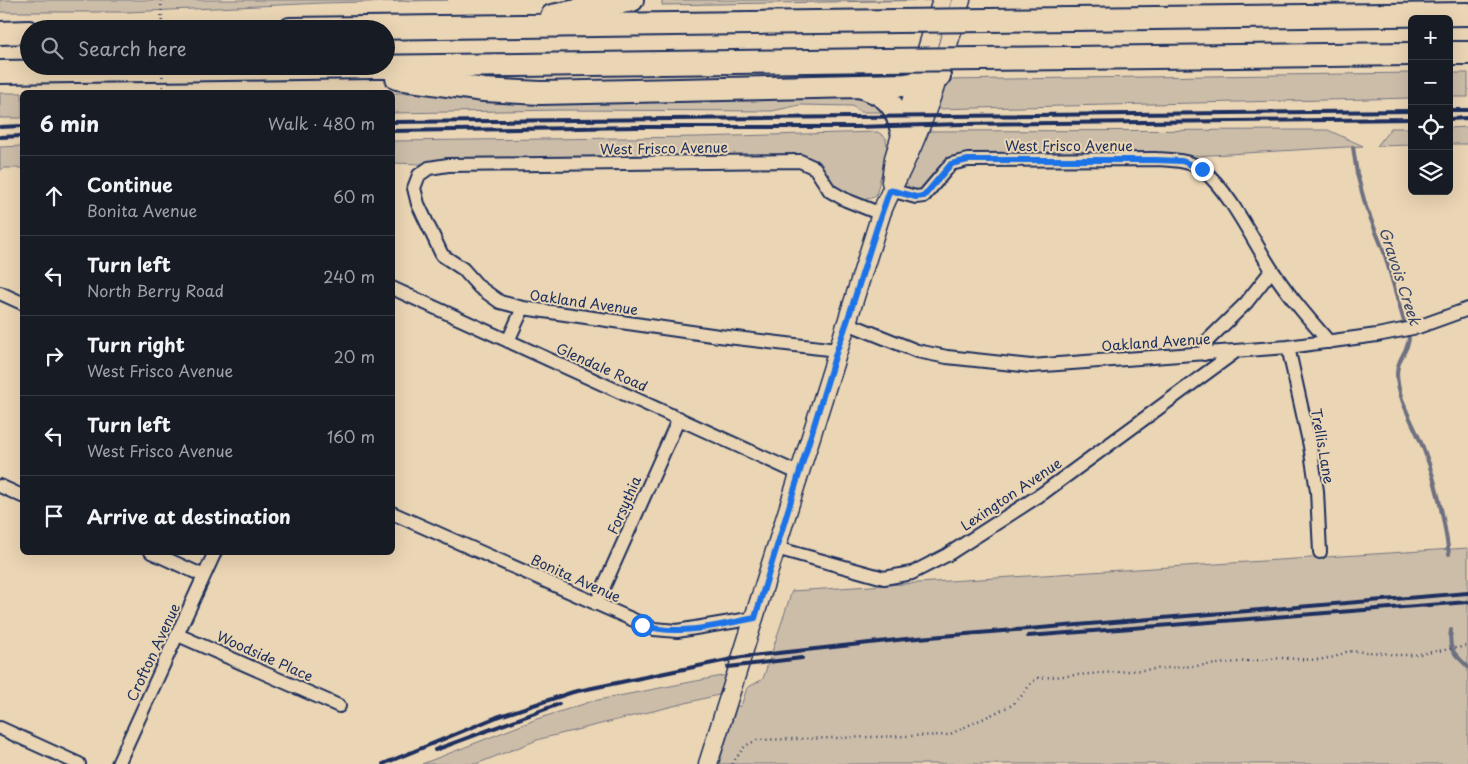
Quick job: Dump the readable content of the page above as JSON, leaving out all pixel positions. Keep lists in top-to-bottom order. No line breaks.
{"streets":{"street":["West Frisco Avenue","Oakland Avenue","Glendale Road","Trellis Lane","Lexington Avenue","Forsythia","Bonita Avenue","Crofton Avenue","Woodside Place"]},"crossings":[["West Frisco Avenue","Oakland Avenue"],["Oakland Avenue","Trellis Lane"],["Oakland Avenue","Lexington Avenue"],["Glendale Road","Forsythia"],["Forsythia","Bonita Avenue"],["Crofton Avenue","Woodside Place"]],"water":["Gravois Creek"],"page":{"map_buttons":["+","−"],"search":"Search here","heading":["6 min","Walk · 480 m"],"list":[["Continue","Bonita Avenue","60 m"],["Turn left","North Berry Road","240 m"],["Turn right","West Frisco Avenue","20 m"],["Turn left","West Frisco Avenue","160 m"],"Arrive at destination"]}}
